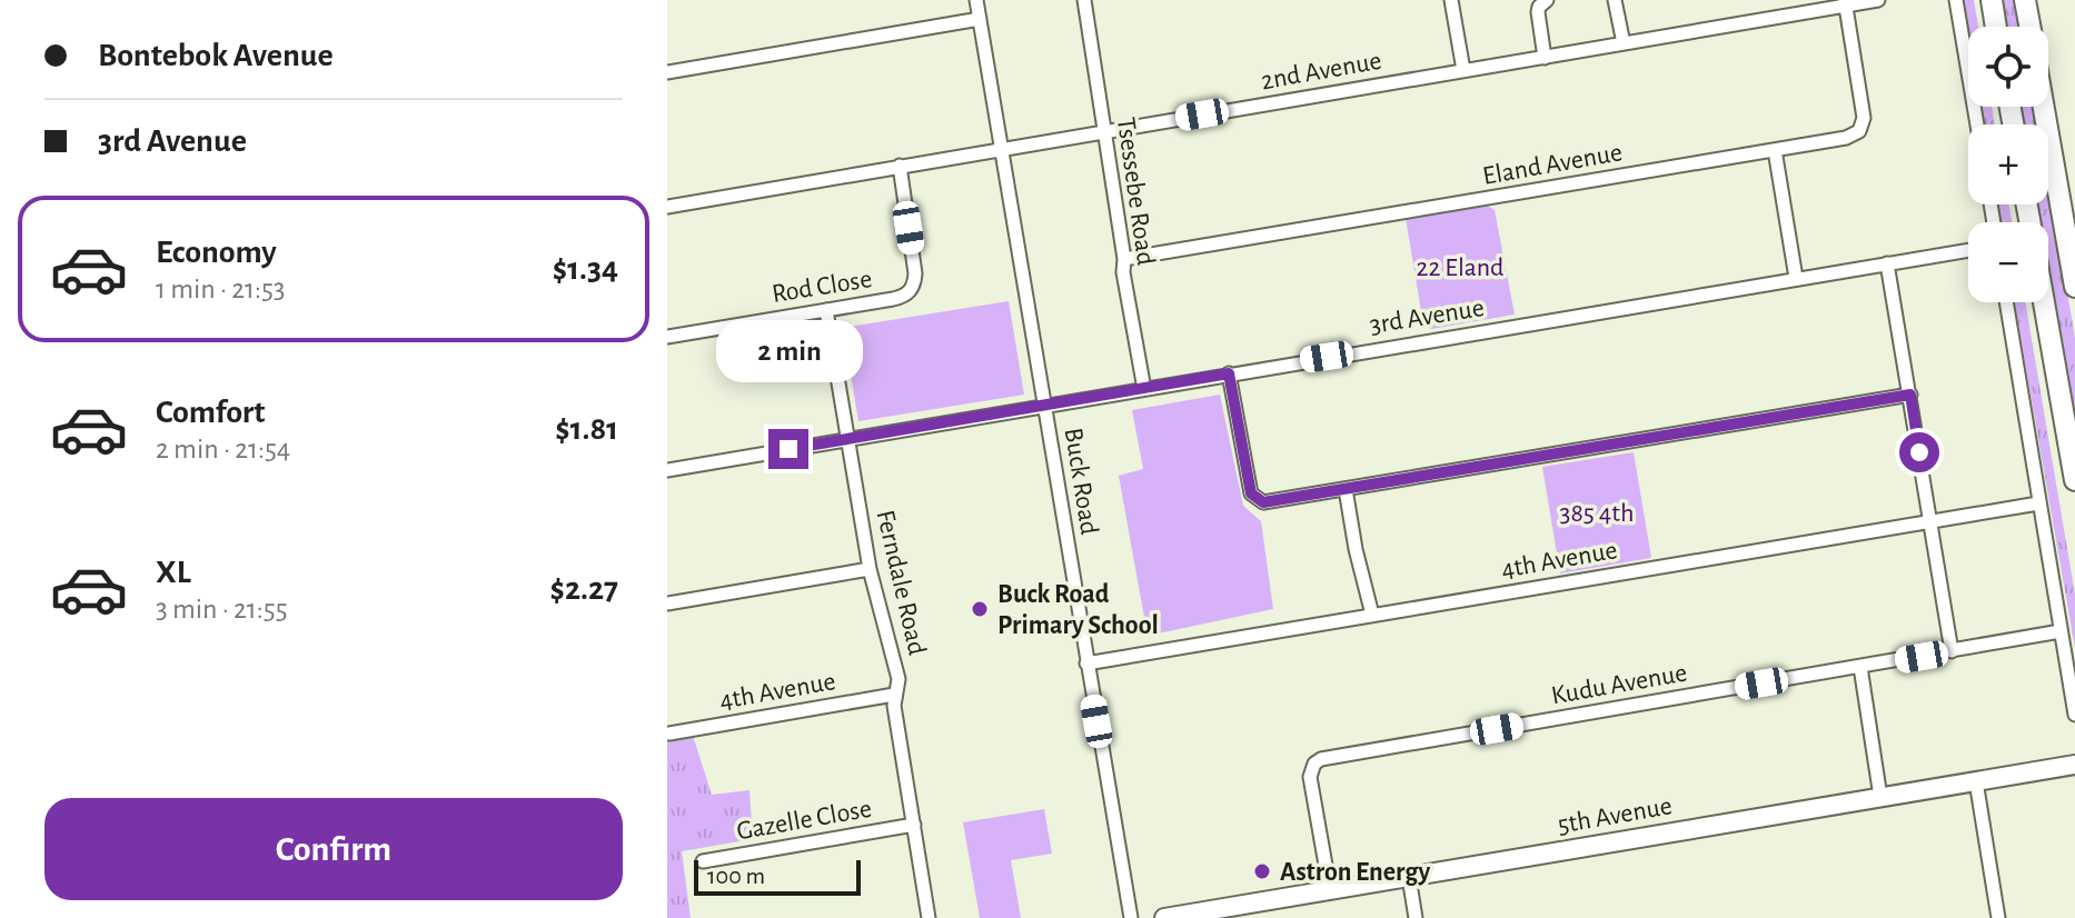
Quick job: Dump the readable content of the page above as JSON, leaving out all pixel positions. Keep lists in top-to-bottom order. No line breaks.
{"streets":{"main road":["5th Avenue"],"street":["2nd Avenue","Eland Avenue","Tsessebe Road","Rod Close","3rd Avenue","Buck Road","4th Avenue","Ferndale Road","Kudu Avenue","Gazelle Close"]},"crossings":[["2nd Avenue","Eland Avenue"],["2nd Avenue","Tsessebe Road"],["2nd Avenue","Rod Close"],["2nd Avenue","Buck Road"],["Eland Avenue","Tsessebe Road"],["Tsessebe Road","3rd Avenue"],["Rod Close","Ferndale Road"],["3rd Avenue","Buck Road"],["3rd Avenue","Ferndale Road"],["Buck Road","4th Avenue"],["4th Avenue","Ferndale Road"],["Ferndale Road","Gazelle Close"],["Kudu Avenue","5th Avenue"]],"parks":["22 Eland","385 4th"],"places":["Buck Road Primary School","Astron Energy"],"scale_bar":"100 m","page":{"banner":["Bontebok Avenue","3rd Avenue"],"map_buttons":["+","−"],"list":[{"name":"Economy","note":"1 min · 21:53","value":"$1.34"},{"name":"Comfort","note":"2 min · 21:54","value":"$1.81"},{"name":"XL","note":"3 min · 21:55","value":"$2.27"}],"bubble":"2 min","buttons":"Confirm","scale":"100 m"}}
